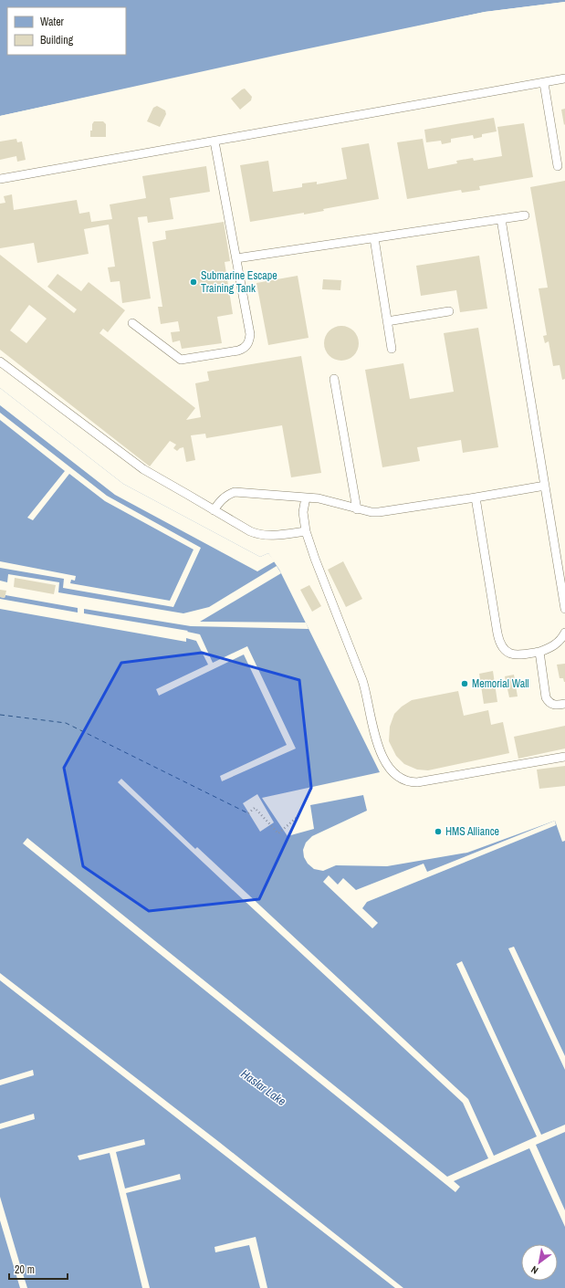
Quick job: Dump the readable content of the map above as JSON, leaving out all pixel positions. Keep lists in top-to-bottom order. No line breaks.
{"water":["Haslar Lake"],"places":["Submarine Escape Training Tank","Memorial Wall","HMS Alliance"],"legend":["Water","Building"],"scale_bar":"20 m","north":"bottom left"}
